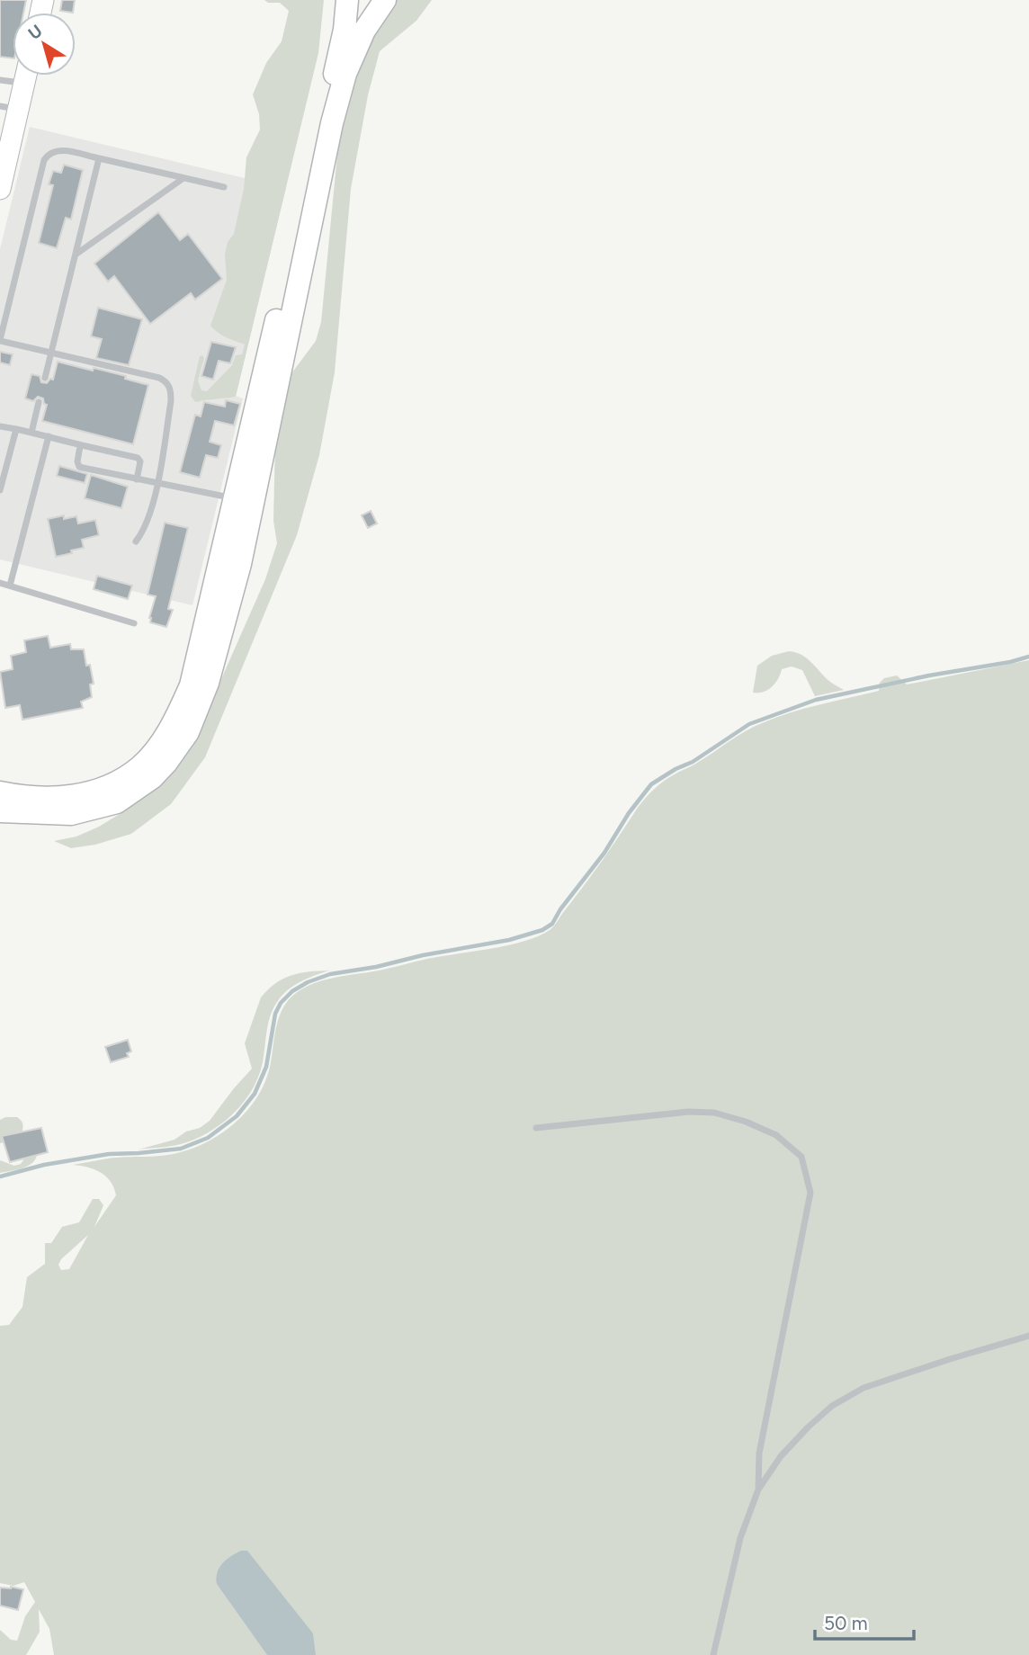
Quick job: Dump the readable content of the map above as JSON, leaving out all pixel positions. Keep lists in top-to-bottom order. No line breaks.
{"scale_bar":"50 m","north":"top left"}
